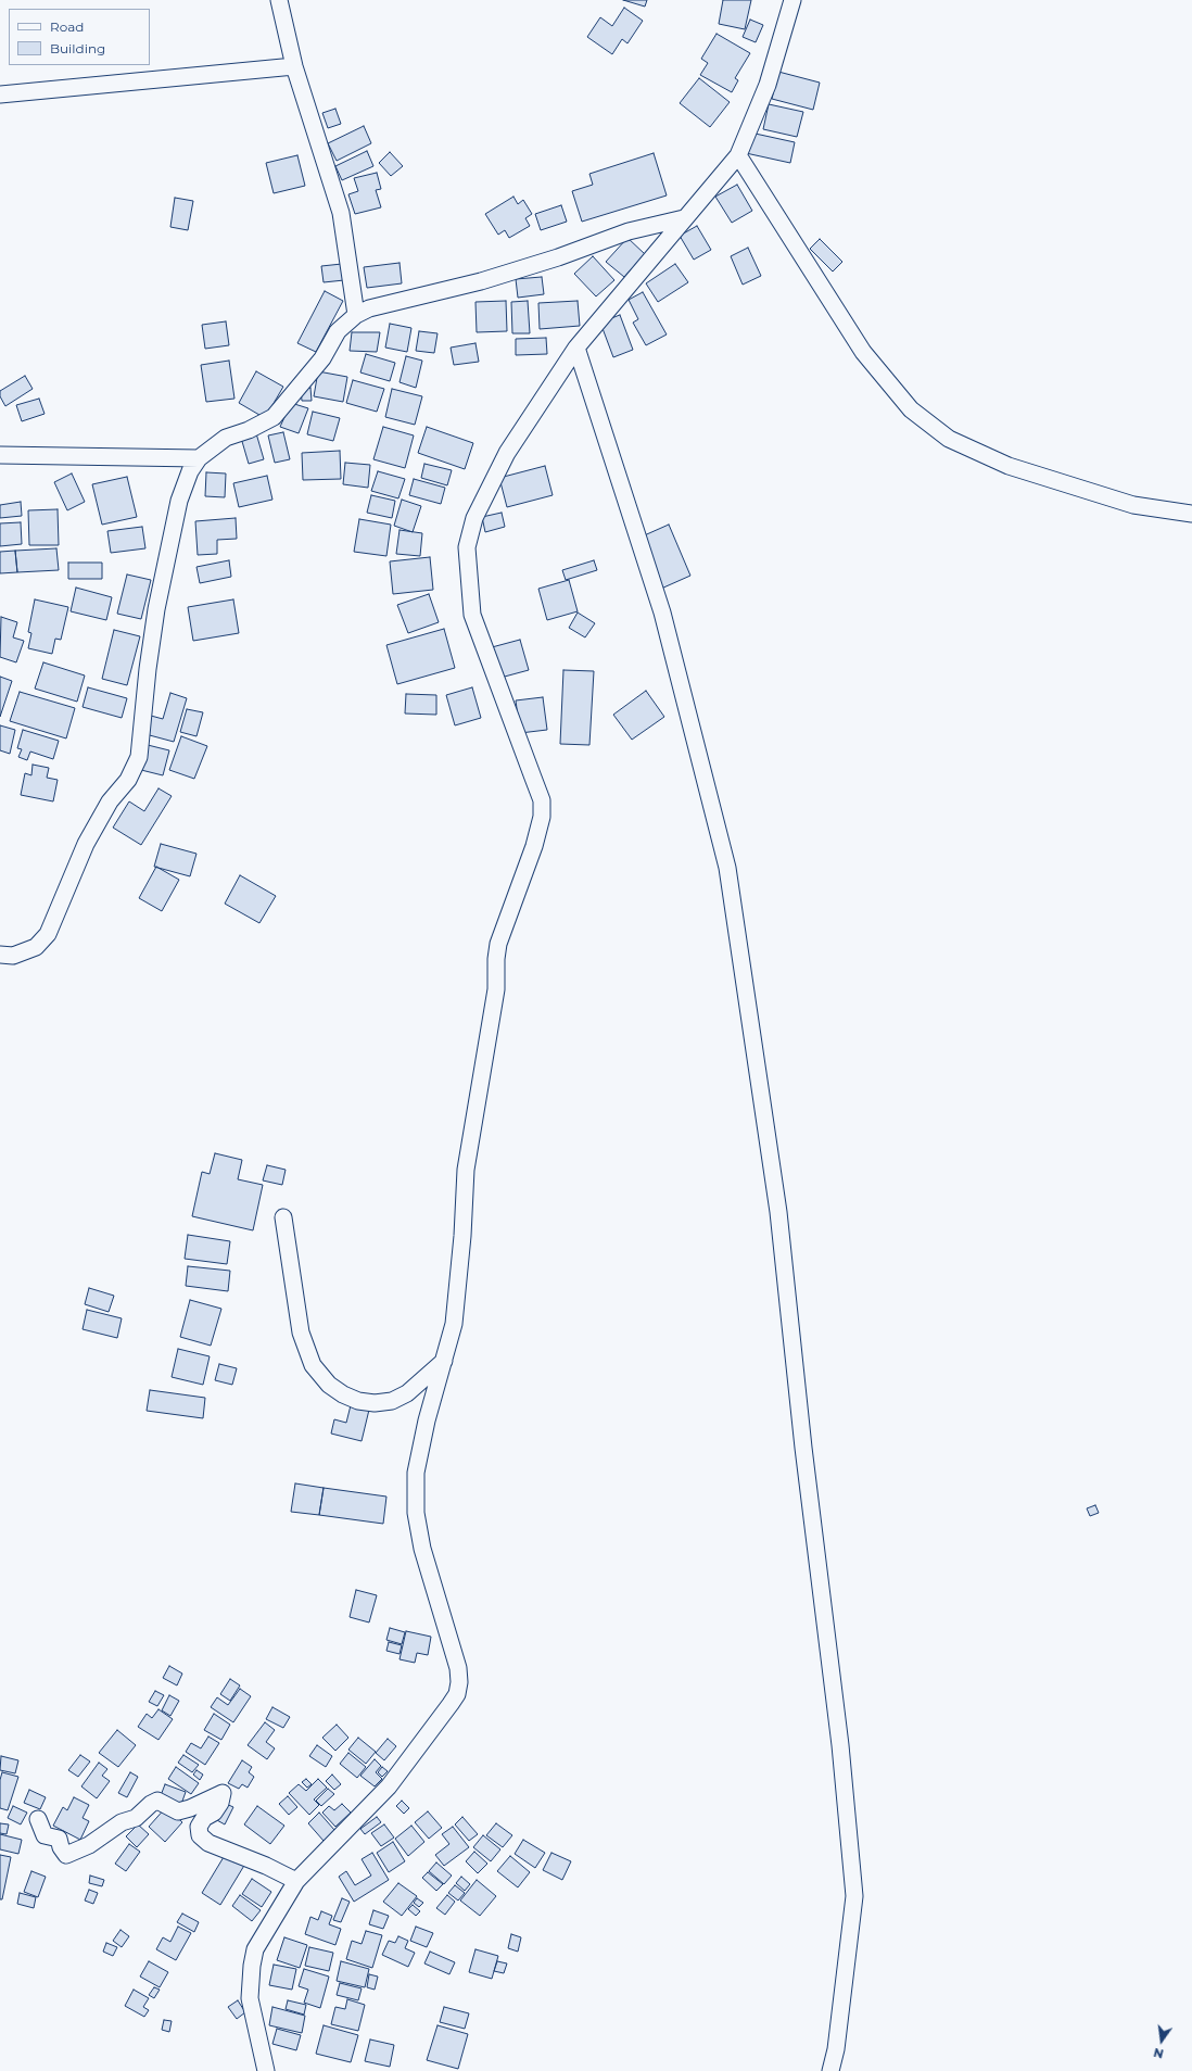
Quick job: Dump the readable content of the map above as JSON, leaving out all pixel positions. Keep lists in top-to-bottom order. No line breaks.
{"legend":["Road","Building"],"north":"bottom"}
